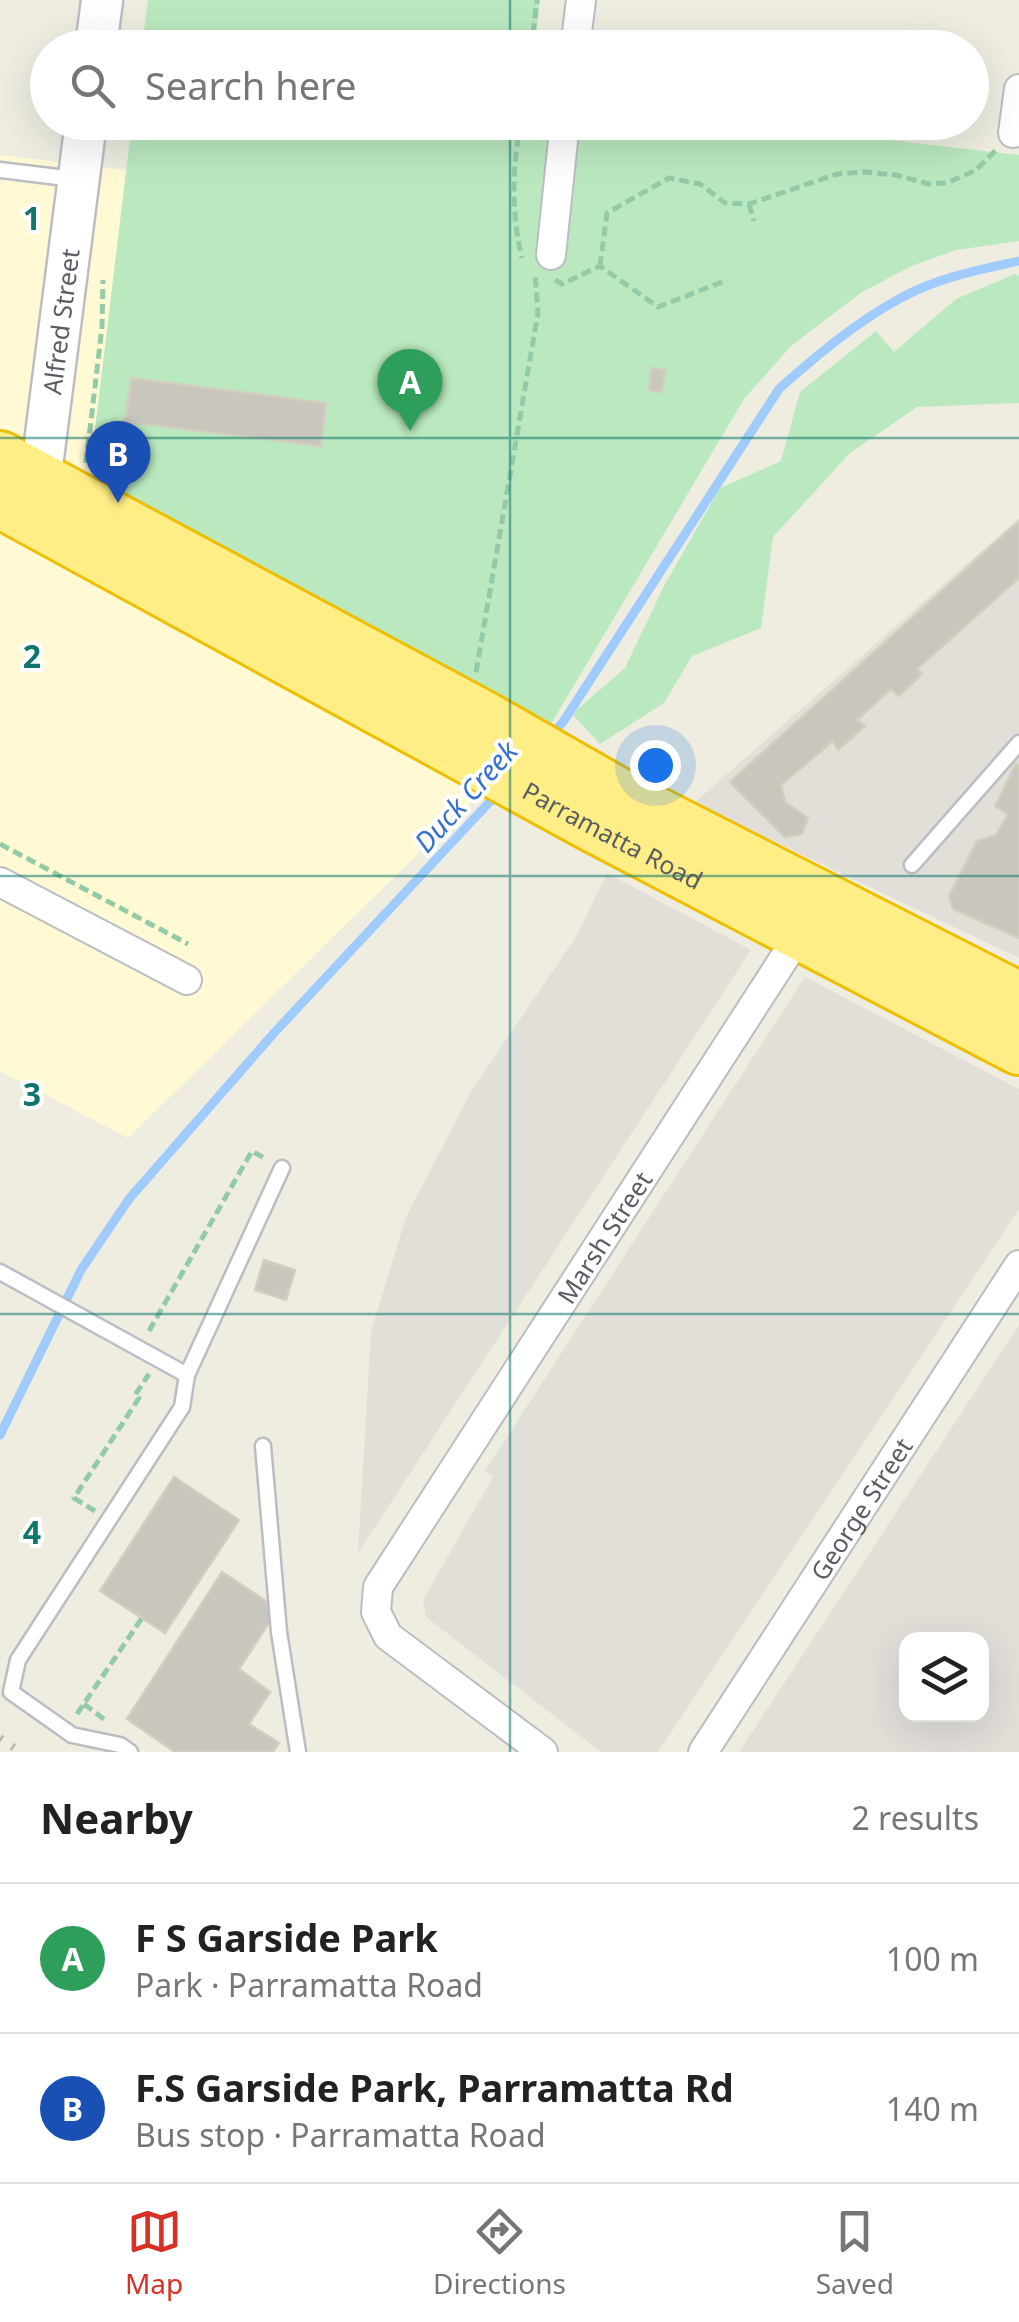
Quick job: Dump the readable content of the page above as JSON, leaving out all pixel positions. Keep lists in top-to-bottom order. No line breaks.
{"streets":{"highway":["Parramatta Road"],"street":["Alfred Street","Marsh Street","George Street"]},"crossings":[["Alfred Street","Parramatta Road"],["Parramatta Road","Marsh Street"]],"water":["Duck Creek"],"page":{"search":"Search here","pins":["A","B"],"heading":["Nearby","2 results"],"list":[{"mark":"A","name":"F S Garside Park","note":"Park · Parramatta Road","value":"100 m"},{"mark":"B","name":"F.S Garside Park, Parramatta Rd","note":"Bus stop · Parramatta Road","value":"140 m"}],"nav":["Map","Directions","Saved"]},"grid":{"rows":["1","2","3","4"]}}
